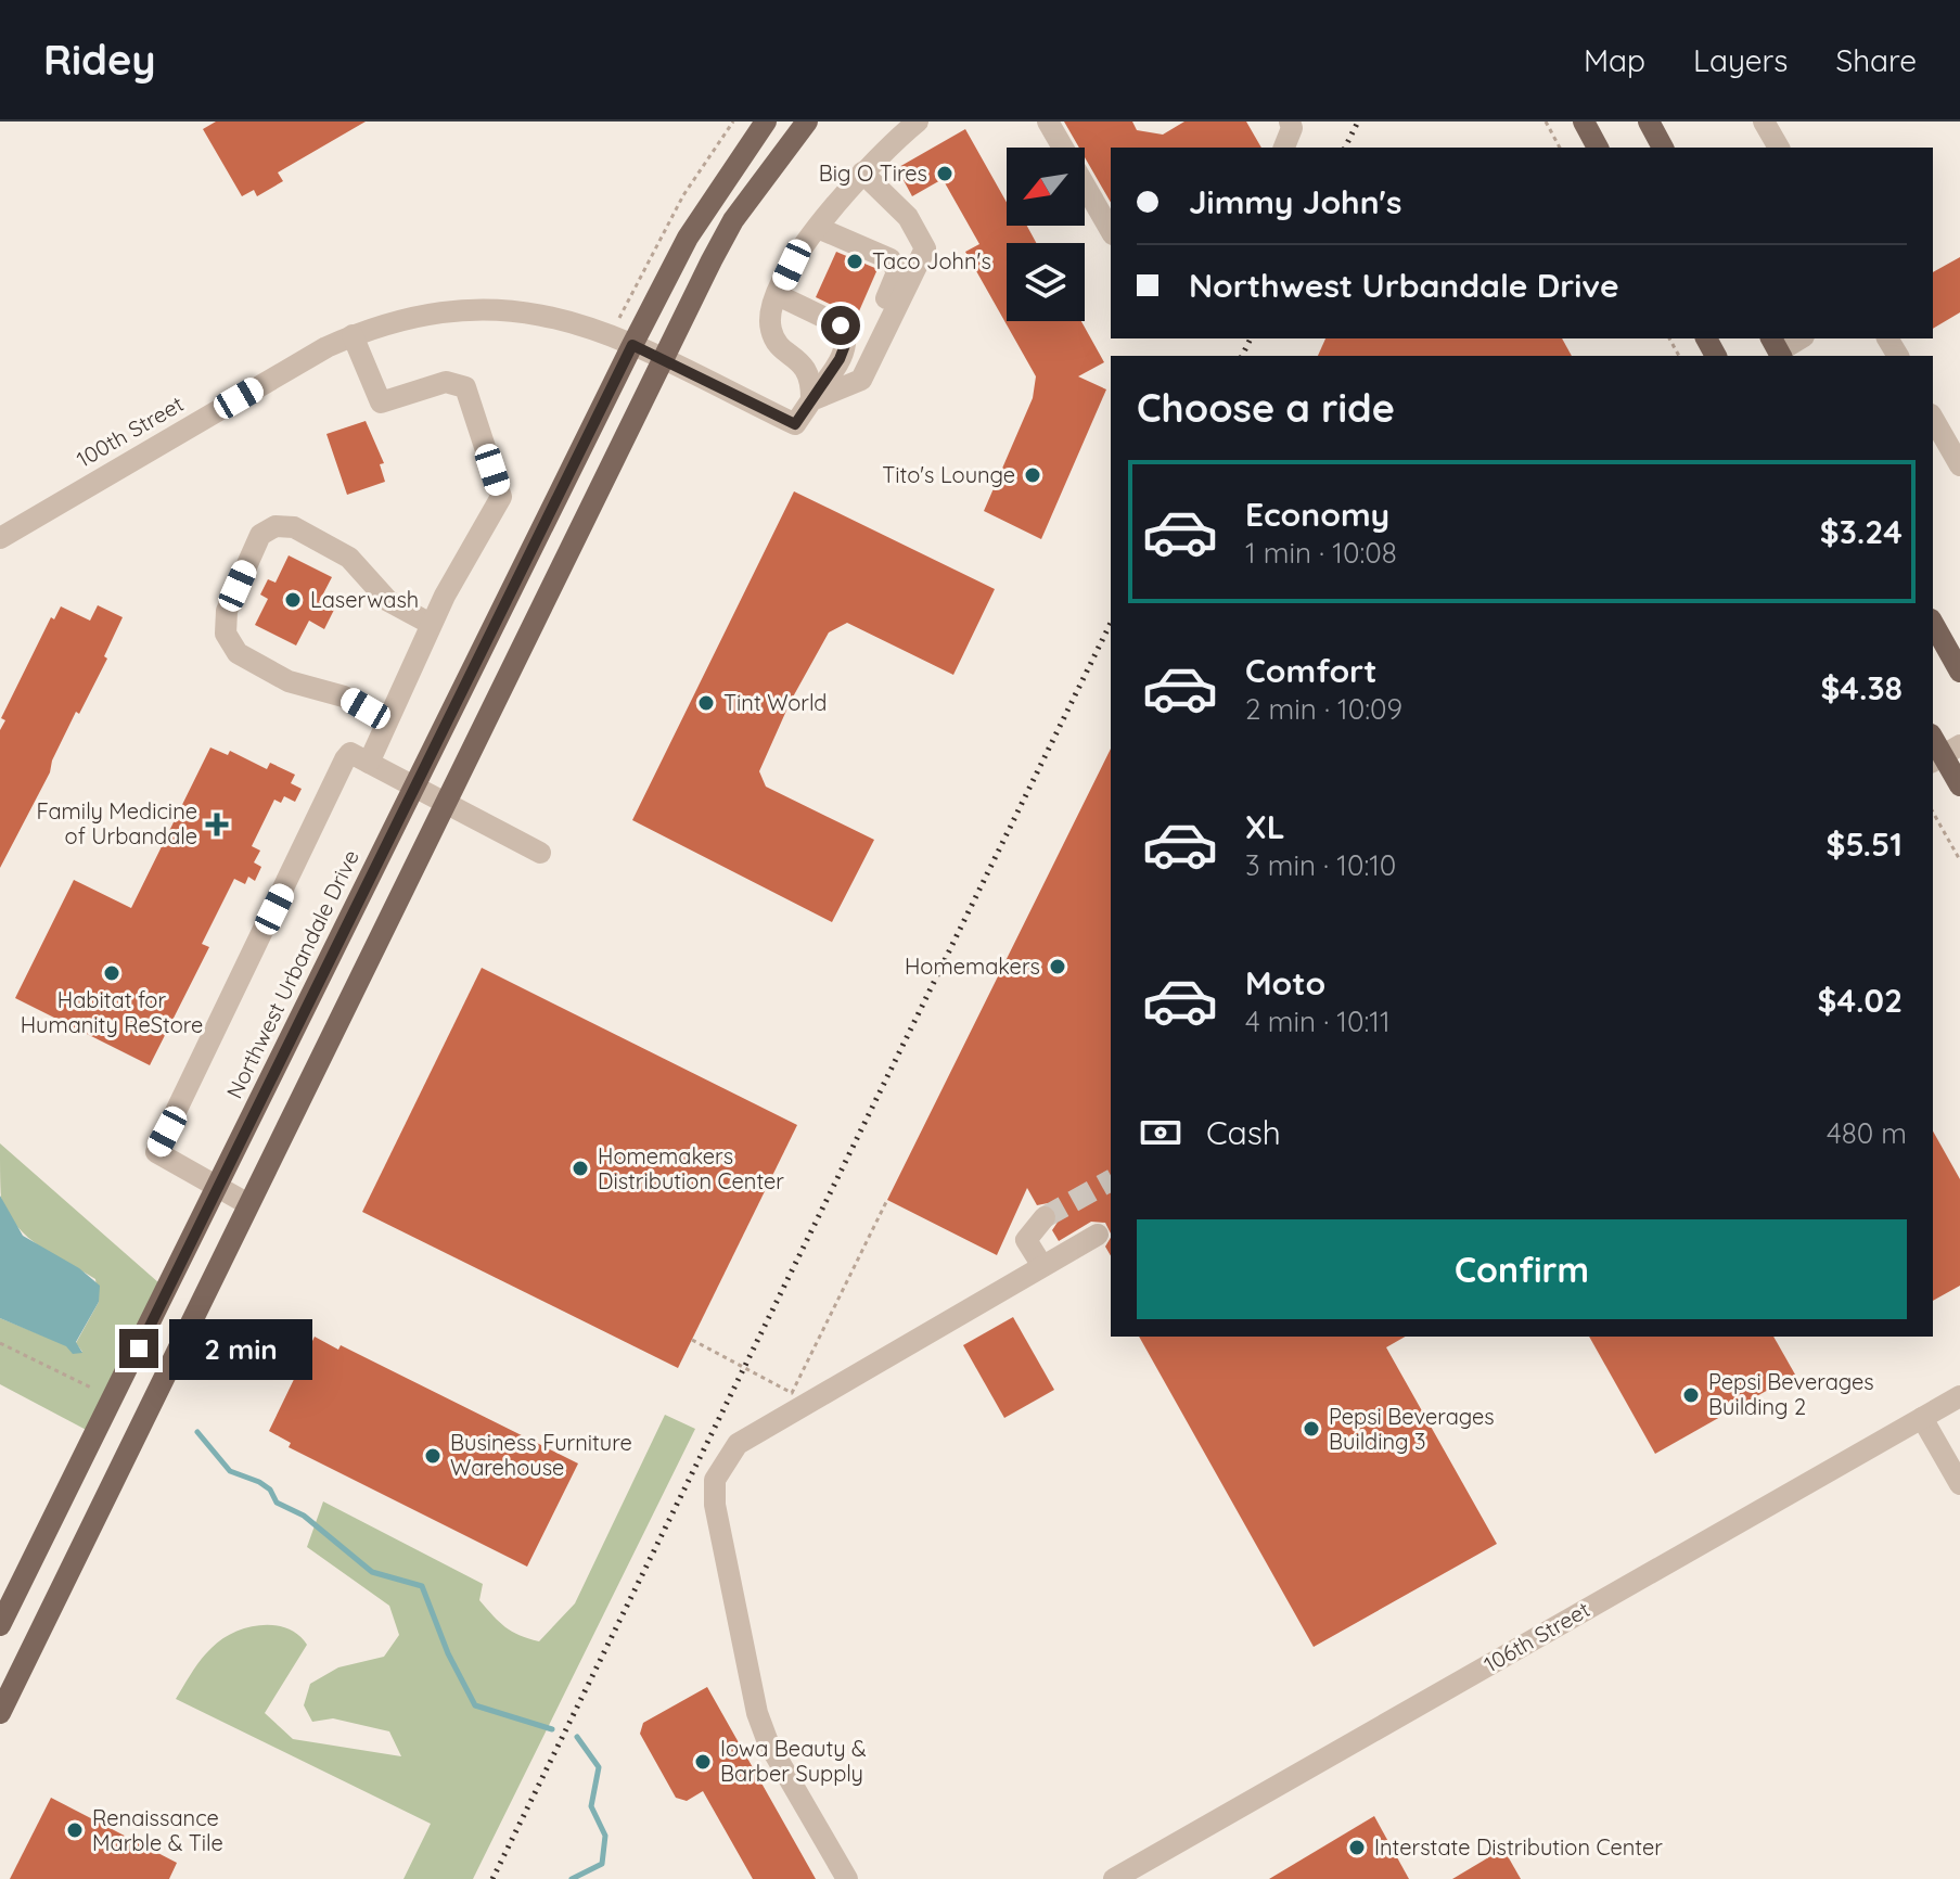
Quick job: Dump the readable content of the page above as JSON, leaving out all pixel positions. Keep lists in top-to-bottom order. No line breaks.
{"streets":{"main road":["Northwest Urbandale Drive"],"street":["100th Street","106th Street"]},"crossings":[["100th Street","Northwest Urbandale Drive"]],"places":{"other":["Big O Tires","Taco John's","Tito's Lounge","Laserwash","Tint World","Homemakers","Habitat for Humanity ReStore","Homemakers Distribution Center","Pepsi Beverages Building 2","Pepsi Beverages Building 3","Business Furniture Warehouse","Iowa Beauty & Barber Supply","Renaissance Marble & Tile","Interstate Distribution Center"],"health":["Family Medicine of Urbandale"]},"north":"bottom left","page":{"header":"Ridey","nav":["Map","Layers","Share"],"banner":["Jimmy John's","Northwest Urbandale Drive"],"heading":"Choose a ride","list":[{"name":"Economy","note":"1 min · 10:08","value":"$3.24"},{"name":"Comfort","note":"2 min · 10:09","value":"$4.38"},{"name":"XL","note":"3 min · 10:10","value":"$5.51"},{"name":"Moto","note":"4 min · 10:11","value":"$4.02"}],"pay":["Cash","480 m"],"buttons":"Confirm","bubble":"2 min"}}
